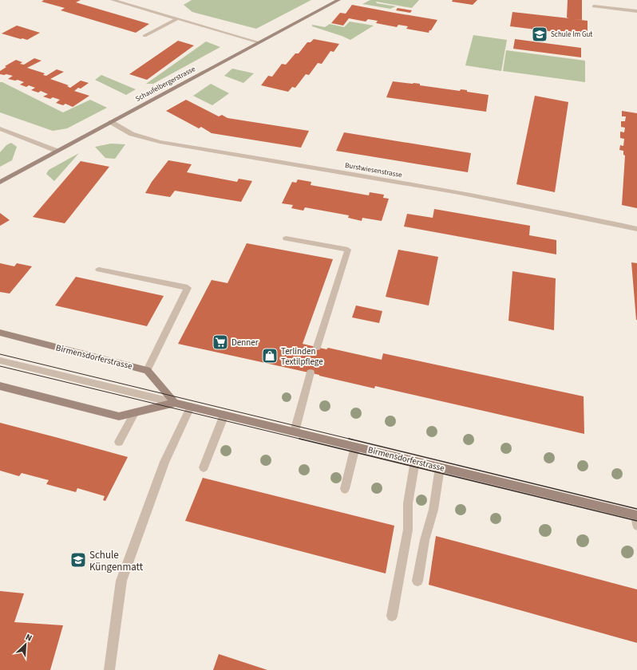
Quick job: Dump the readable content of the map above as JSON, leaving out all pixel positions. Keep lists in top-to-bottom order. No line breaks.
{"streets":{"main road":["Schaufelbergerstrasse","Birmensdorferstrasse"],"street":["Burstwiesenstrasse"]},"crossings":[["Schaufelbergerstrasse","Burstwiesenstrasse"]],"places":{"school or university":["Schule Im Gut","Schule Küngenmatt"],"supermarket":["Denner"],"shop":["Terlinden Textilpflege"]},"north":"top right"}
